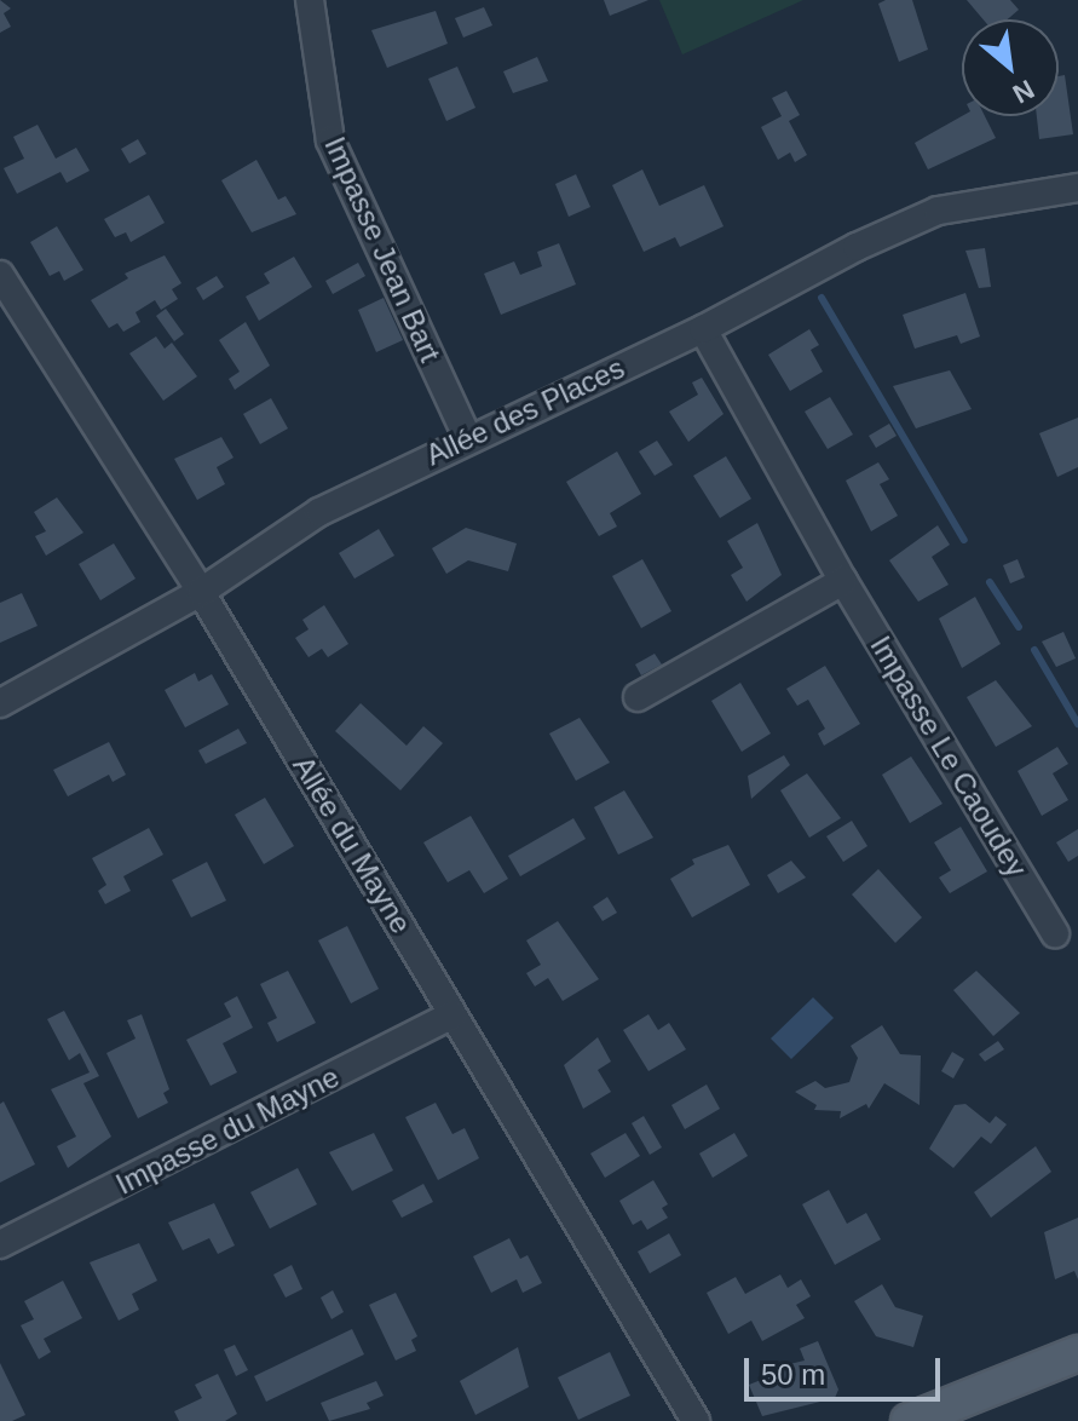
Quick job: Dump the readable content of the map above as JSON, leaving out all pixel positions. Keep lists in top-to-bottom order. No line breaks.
{"streets":{"street":["Impasse Jean Bart","Allée des Places","Impasse Le Caoudey","Allée du Mayne","Impasse du Mayne"]},"crossings":[["Impasse Jean Bart","Allée des Places"],["Allée des Places","Impasse Le Caoudey"],["Allée des Places","Allée du Mayne"],["Allée du Mayne","Impasse du Mayne"]],"scale_bar":"50 m","north":"bottom right"}
